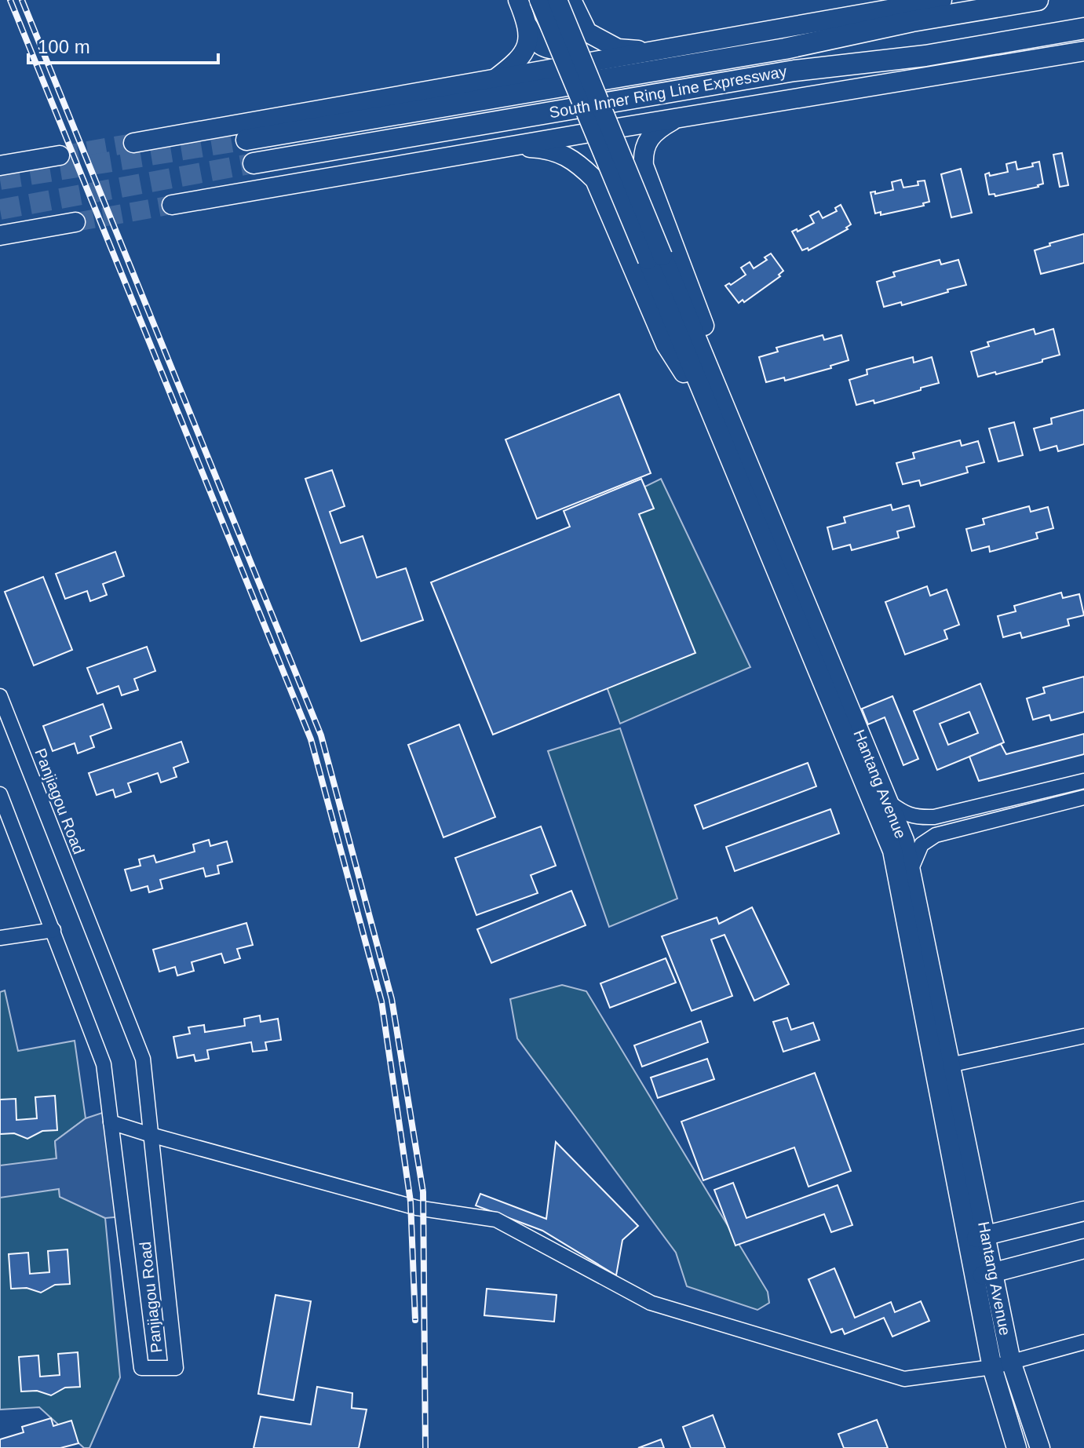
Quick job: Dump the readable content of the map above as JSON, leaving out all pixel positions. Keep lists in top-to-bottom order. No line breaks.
{"streets":{"highway":["South Inner Ring Line Expressway"],"main road":["Hantang Avenue"],"street":["Panjiagou Road"]},"scale_bar":"100 m"}
